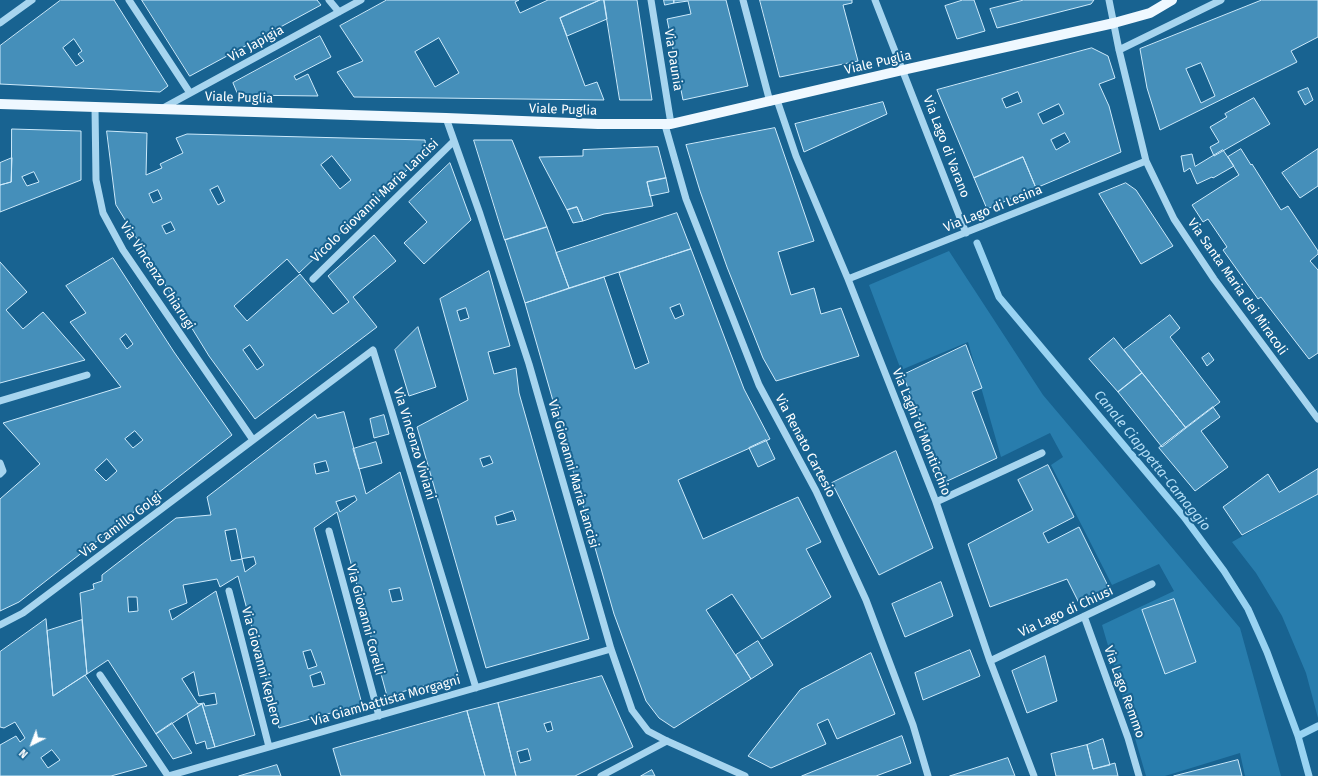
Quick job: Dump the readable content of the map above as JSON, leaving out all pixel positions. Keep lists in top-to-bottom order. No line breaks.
{"streets":{"main road":["Viale Puglia"],"street":["Via Japigia","Via Daunia","Via Lago di Varano","Vicolo Giovanni Maria Lancisi","Via Lago di Lesina","Via Vincenzo Chiarugi","Via Santa Maria dei Miracoli","Via Laghi di Monticchio","Via Vincenzo Viviani","Via Renato Cartesio","Via Giovanni Maria Lancisi","Via Camillo Golgi","Via Lago di Chiusi","Via Giovanni Corelli","Via Giovanni Keplero","Via Lago Remmo","Via Giambattista Morgagni"]},"crossings":[["Via Japigia","Viale Puglia"],["Via Daunia","Viale Puglia"],["Via Daunia","Via Renato Cartesio"],["Viale Puglia","Via Lago di Varano"],["Viale Puglia","Via Vincenzo Chiarugi"],["Viale Puglia","Via Santa Maria dei Miracoli"],["Viale Puglia","Via Laghi di Monticchio"],["Viale Puglia","Via Renato Cartesio"],["Viale Puglia","Via Giovanni Maria Lancisi"],["Via Lago di Varano","Via Lago di Lesina"],["Vicolo Giovanni Maria Lancisi","Via Giovanni Maria Lancisi"],["Via Lago di Lesina","Via Santa Maria dei Miracoli"],["Via Lago di Lesina","Via Laghi di Monticchio"],["Via Vincenzo Chiarugi","Via Vincenzo Viviani"],["Via Vincenzo Chiarugi","Via Camillo Golgi"],["Via Laghi di Monticchio","Via Lago di Chiusi"],["Via Vincenzo Viviani","Via Camillo Golgi"],["Via Vincenzo Viviani","Via Giambattista Morgagni"],["Via Giovanni Maria Lancisi","Via Giambattista Morgagni"],["Via Lago di Chiusi","Via Lago Remmo"],["Via Giovanni Corelli","Via Giambattista Morgagni"],["Via Giovanni Keplero","Via Giambattista Morgagni"]],"water":["Canale Ciappetta-Camaggio"],"north":"bottom left"}
